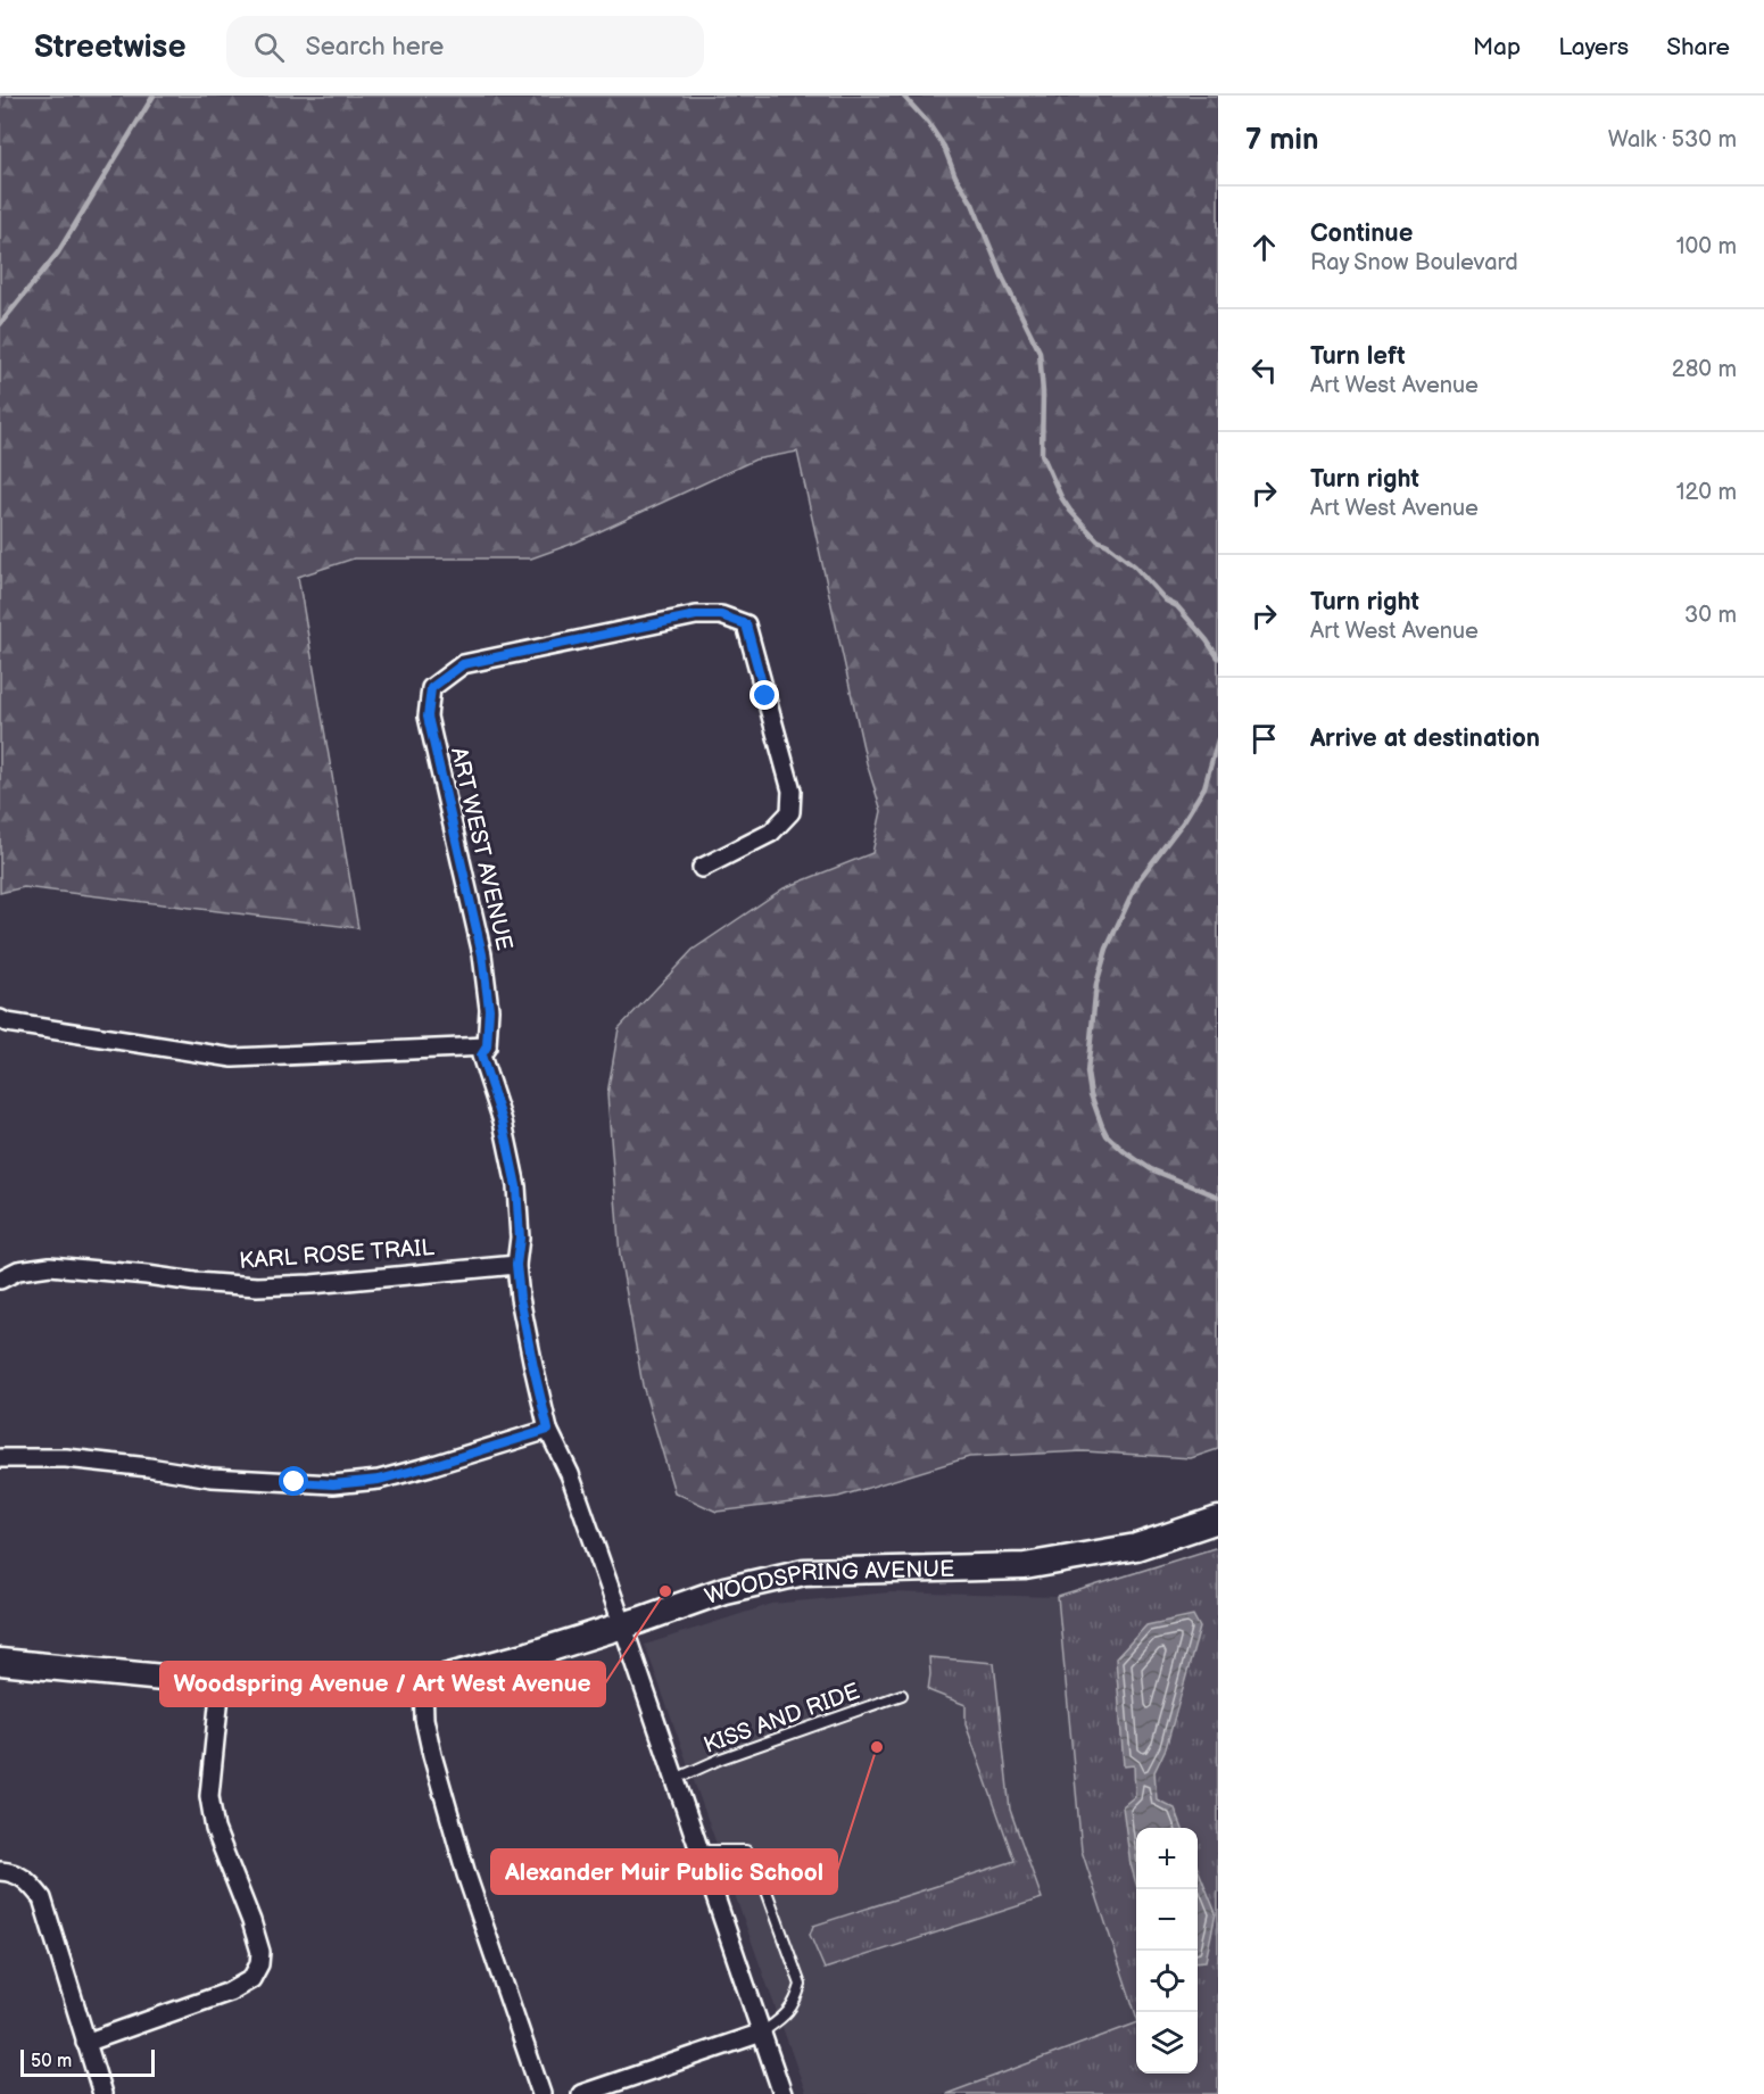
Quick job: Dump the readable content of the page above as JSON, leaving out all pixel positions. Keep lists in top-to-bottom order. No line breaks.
{"streets":{"street":["ART WEST AVENUE","KARL ROSE TRAIL","WOODSPRING AVENUE"],"lane":["KISS AND RIDE"]},"crossings":[["ART WEST AVENUE","KARL ROSE TRAIL"],["ART WEST AVENUE","WOODSPRING AVENUE"],["ART WEST AVENUE","KISS AND RIDE"]],"places":["Woodspring Avenue / Art West Avenue","Alexander Muir Public School"],"scale_bar":"50 m","page":{"header":"Streetwise","search":"Search here","nav":["Map","Layers","Share"],"heading":["7 min","Walk · 530 m"],"list":[["Continue","Ray Snow Boulevard","100 m"],["Turn left","Art West Avenue","280 m"],["Turn right","Art West Avenue","120 m"],["Turn right","Art West Avenue","30 m"],"Arrive at destination"],"map_buttons":["+","−"],"scale":"50 m"}}
